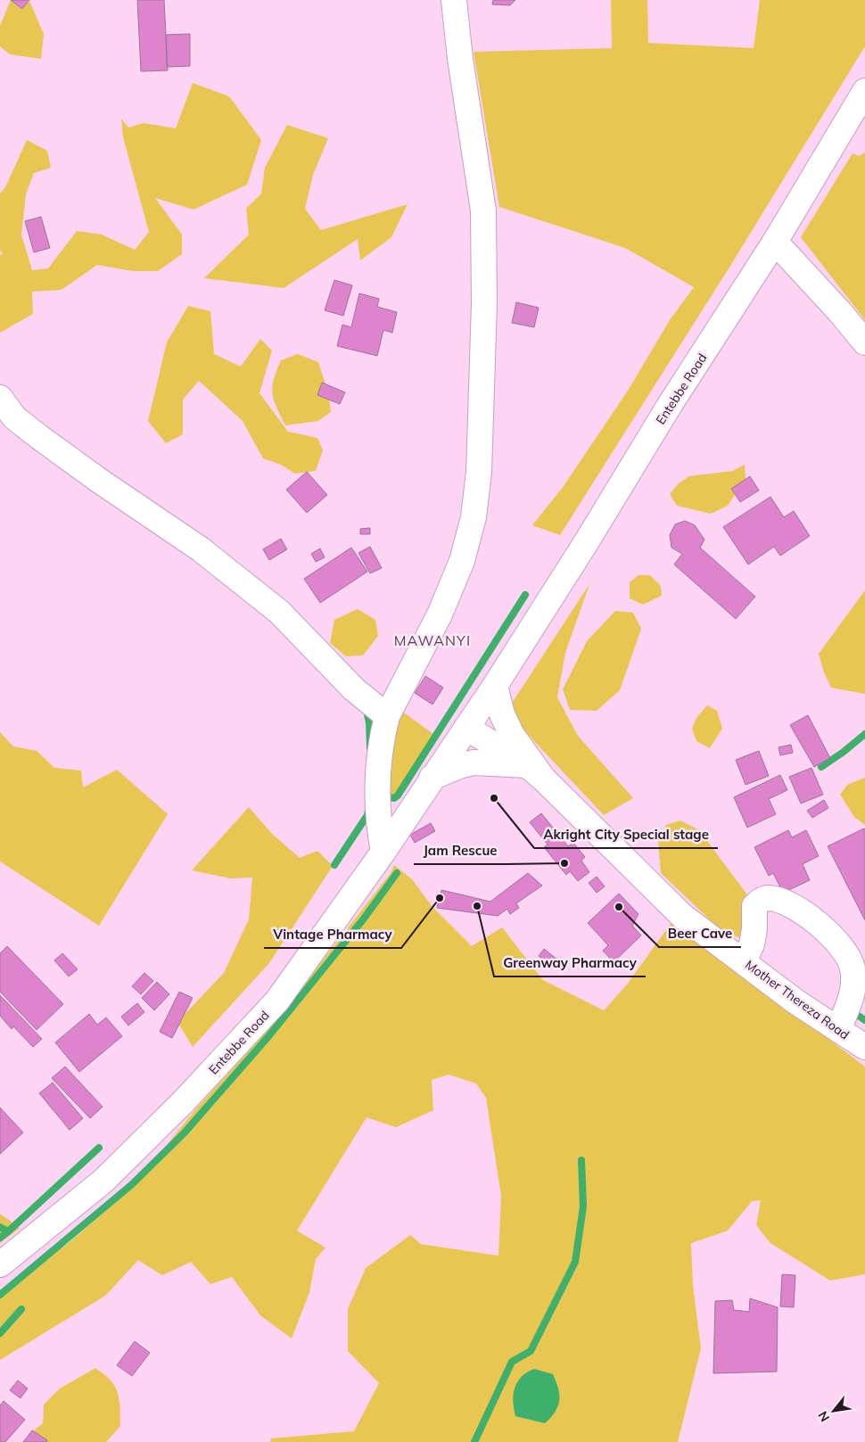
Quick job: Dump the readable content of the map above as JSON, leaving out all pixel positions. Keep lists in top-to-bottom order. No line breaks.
{"streets":{"street":["Entebbe Road","Mother Thereza Road"]},"crossings":[["Entebbe Road","Mother Thereza Road"]],"districts":["MAWANYI"],"places":["Akright City Special stage","Jam Rescue","Vintage Pharmacy","Greenway Pharmacy","Beer Cave"],"north":"bottom left"}
